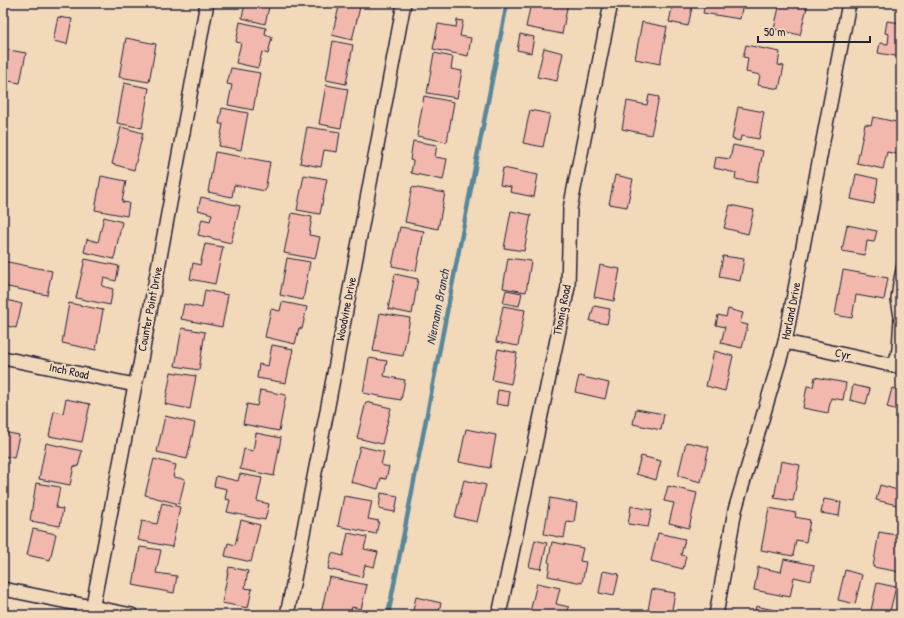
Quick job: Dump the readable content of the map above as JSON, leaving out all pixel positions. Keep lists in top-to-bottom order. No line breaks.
{"streets":{"street":["Counter Point Drive","Woodvine Drive","Thonig Road","Harland Drive","Cyr","Inch Road"]},"crossings":[["Counter Point Drive","Inch Road"],["Harland Drive","Cyr"]],"water":["Niemann Branch"],"scale_bar":"50 m"}
